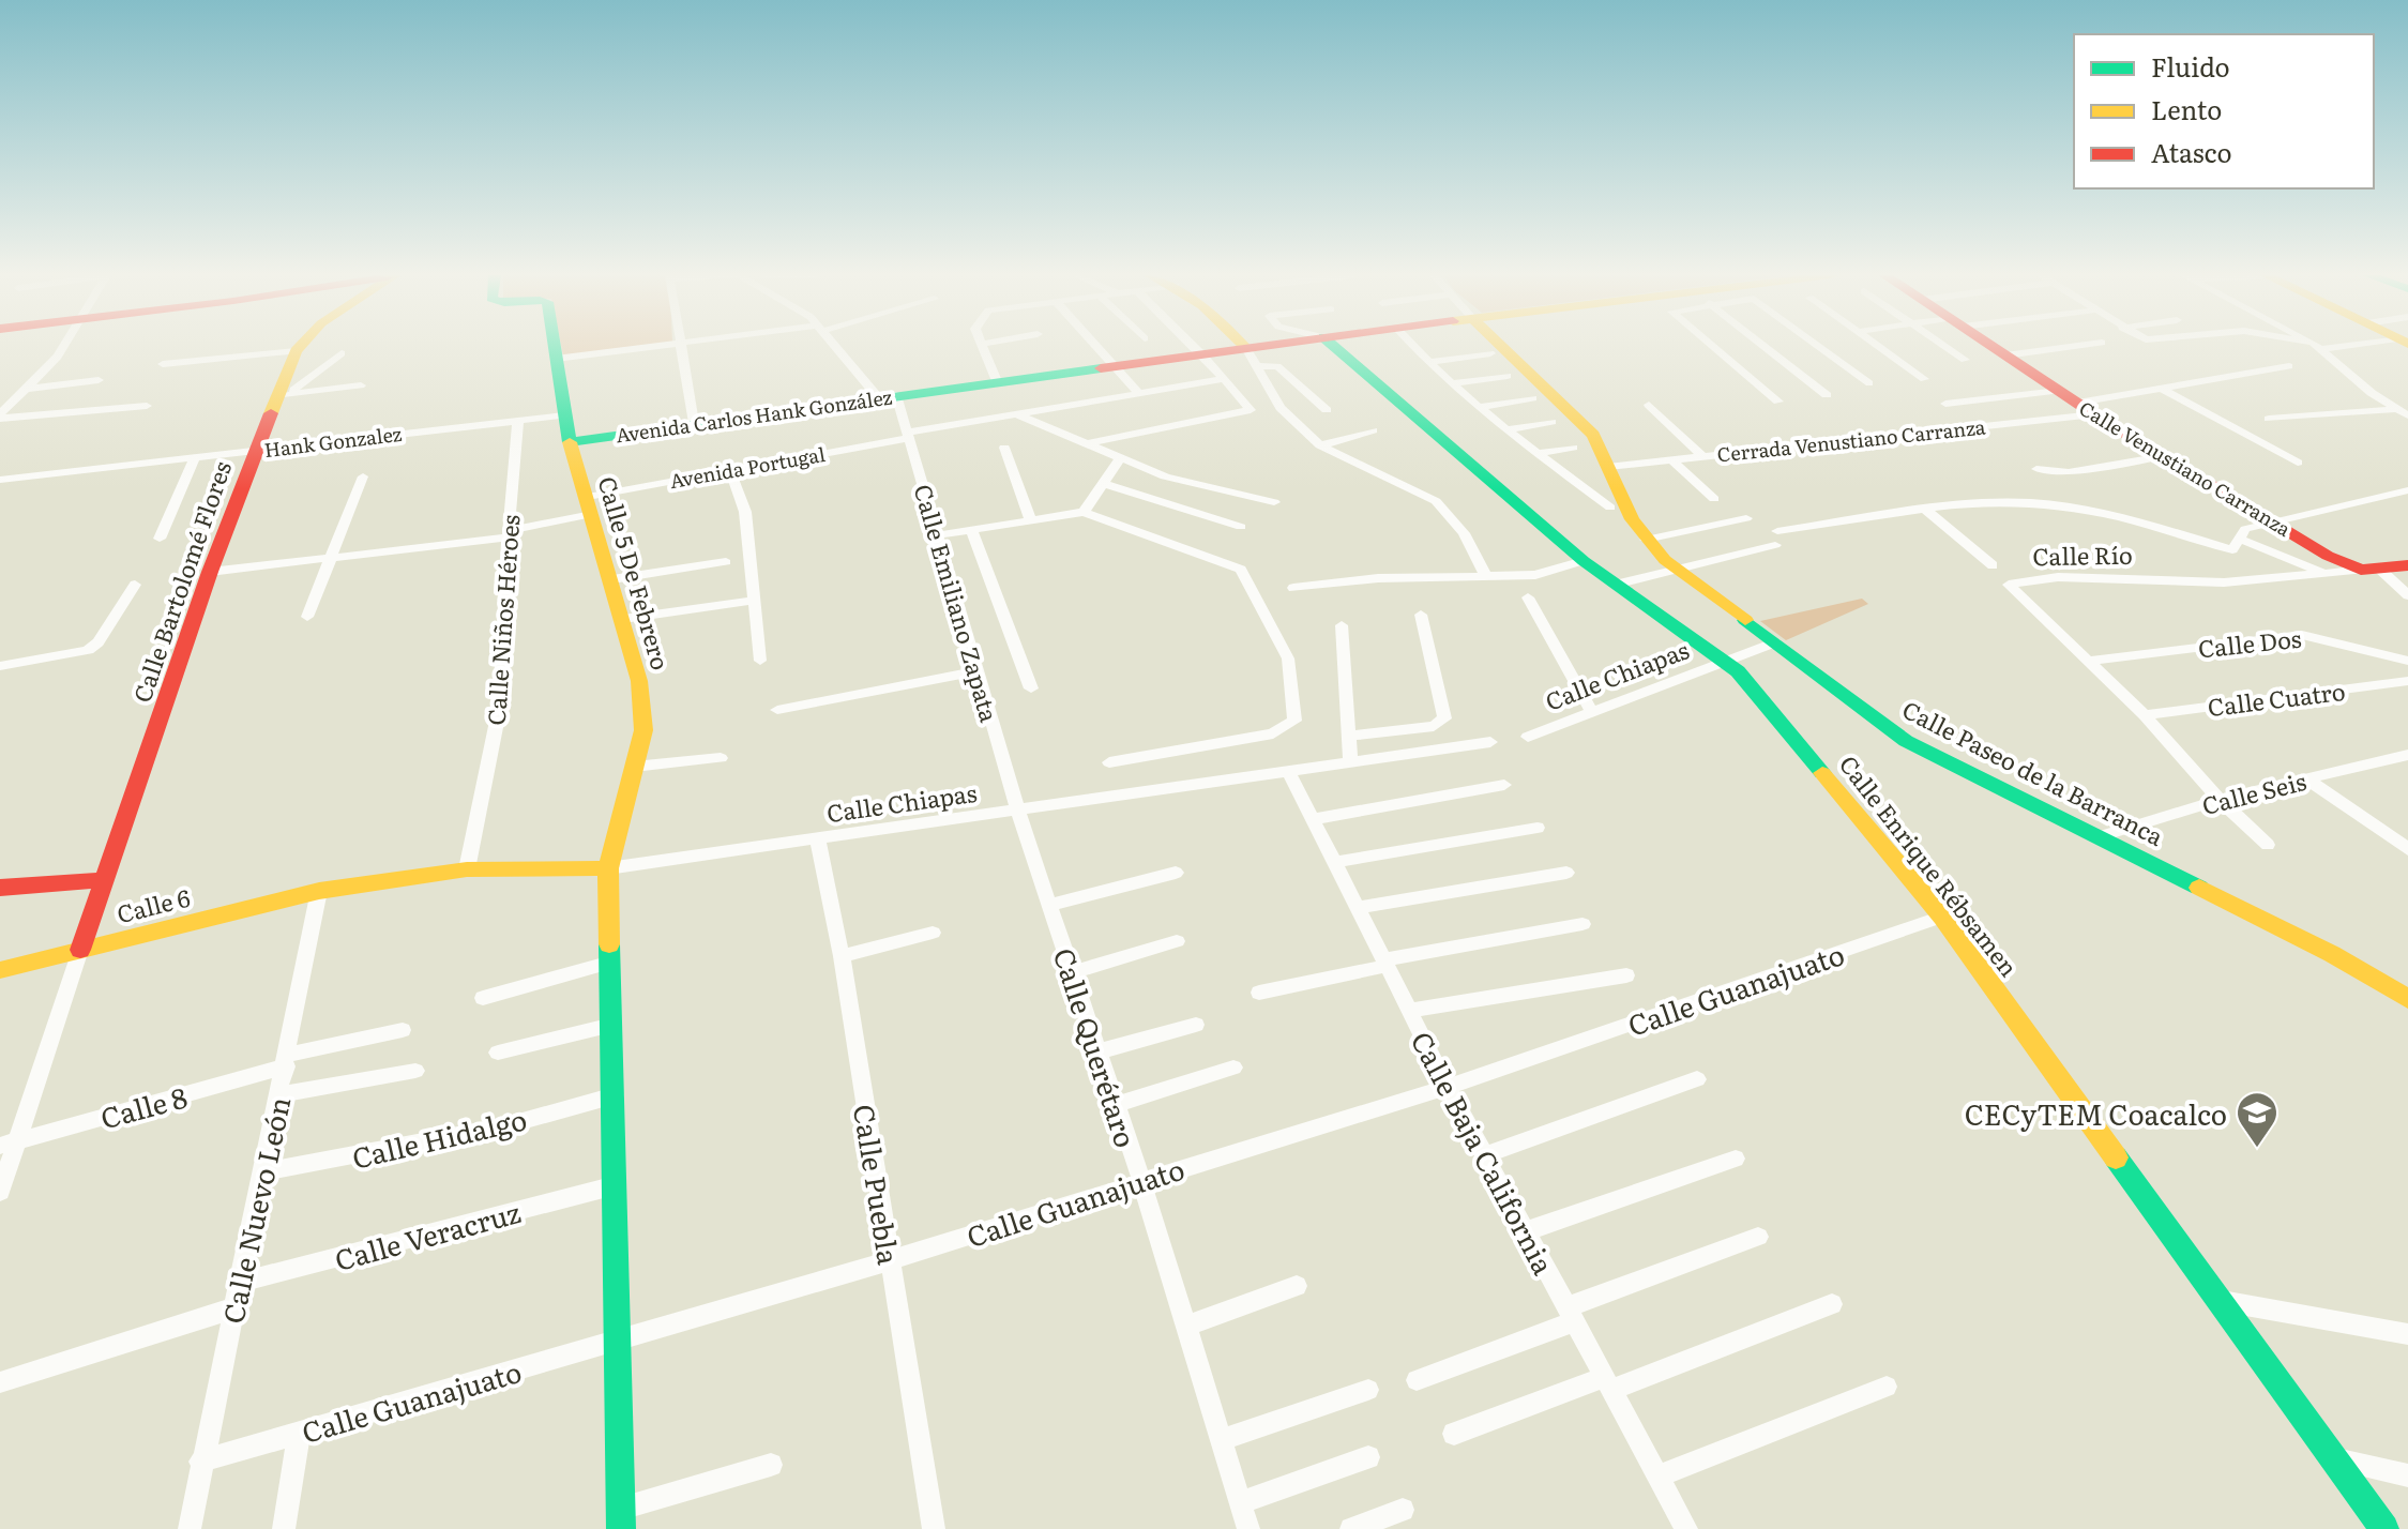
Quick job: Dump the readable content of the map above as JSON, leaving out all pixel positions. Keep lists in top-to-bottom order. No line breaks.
{"streets":{"street":["Avenida Carlos Hank González","Cerrada Venustiano Carranza","Hank Gonzalez","Avenida Portugal","Calle Venustiano Carranza","Calle Río","Calle 5 De Febrero","Calle Bartolomé Flores","Calle Emiliano Zapata","Calle Niños Héroes","Calle Dos","Calle Chiapas","Calle Cuatro","Calle Paseo de la Barranca","Calle Seis","Calle Enrique Rébsamen","Calle 6","Calle Guanajuato","Calle Querétaro","Calle 8","Calle Hidalgo","Calle Baja California","Calle Puebla","Calle Nuevo León","Calle Veracruz"]},"crossings":[["Avenida Carlos Hank González","Calle 5 De Febrero"],["Avenida Carlos Hank González","Calle Emiliano Zapata"],["Cerrada Venustiano Carranza","Calle Venustiano Carranza"],["Cerrada Venustiano Carranza","Calle Paseo de la Barranca"],["Hank Gonzalez","Calle Bartolomé Flores"],["Hank Gonzalez","Calle Niños Héroes"],["Avenida Portugal","Calle 5 De Febrero"],["Avenida Portugal","Calle Bartolomé Flores"],["Avenida Portugal","Calle Emiliano Zapata"],["Avenida Portugal","Calle Niños Héroes"],["Calle Venustiano Carranza","Calle Río"],["Calle Río","Calle Dos"],["Calle Río","Calle Cuatro"],["Calle Río","Calle Seis"],["Calle 5 De Febrero","Calle Chiapas"],["Calle Bartolomé Flores","Calle 6"],["Calle Emiliano Zapata","Calle Chiapas"],["Calle Emiliano Zapata","Calle Querétaro"],["Calle Niños Héroes","Calle Chiapas"],["Calle Chiapas","Calle Paseo de la Barranca"],["Calle Chiapas","Calle Enrique Rébsamen"],["Calle Chiapas","Calle 6"],["Calle Chiapas","Calle Querétaro"],["Calle Chiapas","Calle Baja California"],["Calle Chiapas","Calle Puebla"],["Calle Chiapas","Calle Nuevo León"],["Calle Paseo de la Barranca","Calle Seis"],["Calle Enrique Rébsamen","Calle Guanajuato"],["Calle 6","Calle Nuevo León"],["Calle Guanajuato","Calle Querétaro"],["Calle Guanajuato","Calle Baja California"],["Calle Guanajuato","Calle Puebla"],["Calle Guanajuato","Calle Nuevo León"],["Calle 8","Calle Nuevo León"],["Calle Hidalgo","Calle Nuevo León"],["Calle Nuevo León","Calle Veracruz"]],"places":{"school or university":["CECyTEM Coacalco"]},"legend":["Fluido","Lento","Atasco"]}
